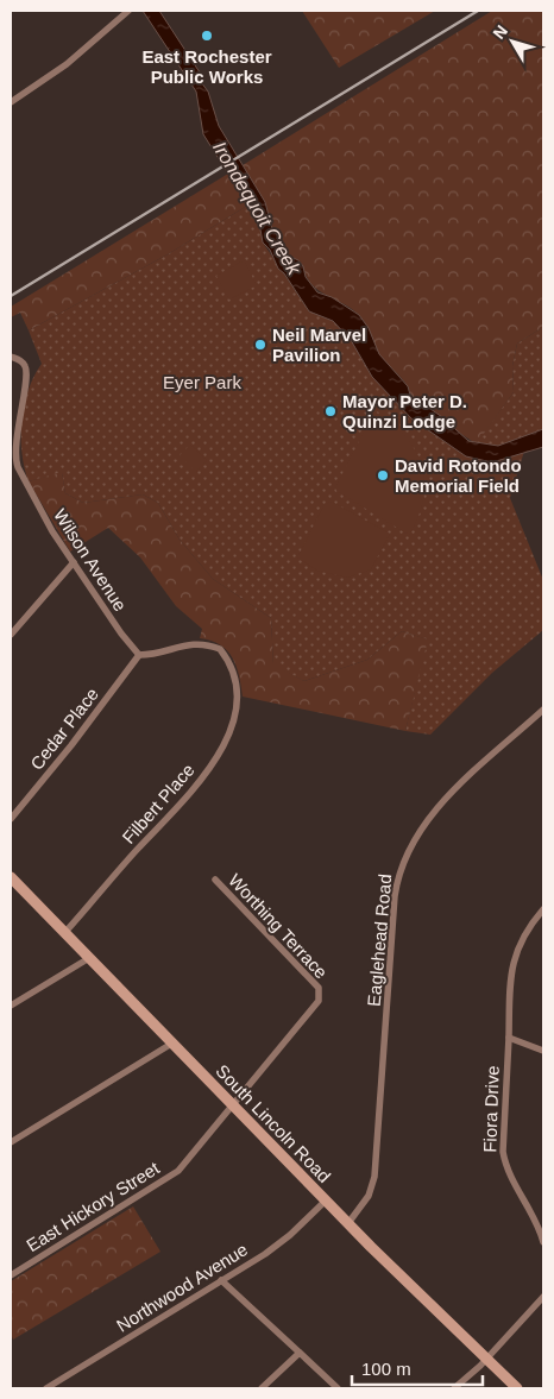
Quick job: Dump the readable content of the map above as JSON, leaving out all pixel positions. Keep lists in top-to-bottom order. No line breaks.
{"streets":{"street":["Wilson Avenue","Cedar Place","Filbert Place","Worthing Terrace","Eaglehead Road","Fiora Drive","South Lincoln Road","East Hickory Street","Northwood Avenue"]},"crossings":[["Wilson Avenue","Cedar Place"],["Wilson Avenue","Filbert Place"],["Cedar Place","Filbert Place"],["Filbert Place","South Lincoln Road"],["Worthing Terrace","South Lincoln Road"],["Worthing Terrace","East Hickory Street"],["Eaglehead Road","South Lincoln Road"],["South Lincoln Road","East Hickory Street"],["South Lincoln Road","Northwood Avenue"]],"water":["Irondequoit Creek"],"parks":["Eyer Park"],"places":["East Rochester Public Works","Neil Marvel Pavilion","Mayor Peter D. Quinzi Lodge","David Rotondo Memorial Field"],"scale_bar":"100 m","north":"top left"}
